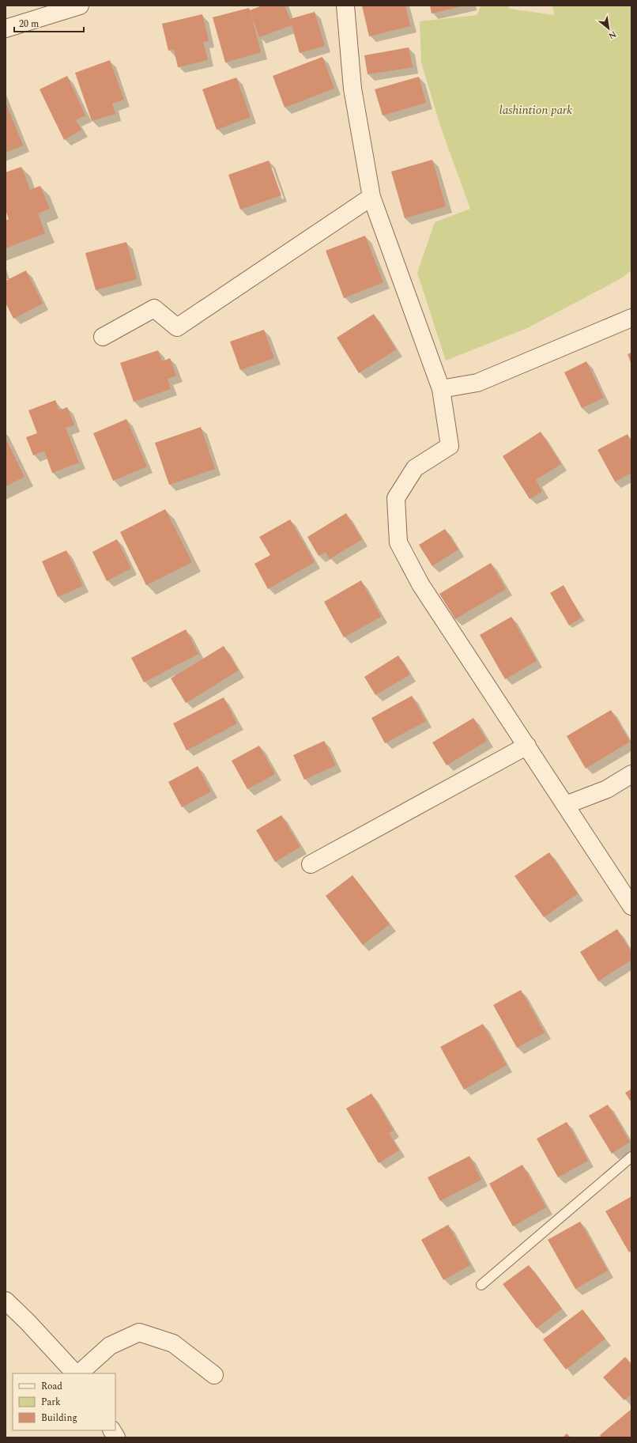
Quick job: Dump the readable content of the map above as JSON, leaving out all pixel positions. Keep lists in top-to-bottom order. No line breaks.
{"parks":["lashintion park"],"legend":["Road","Park","Building"],"scale_bar":"20 m","north":"bottom right"}
